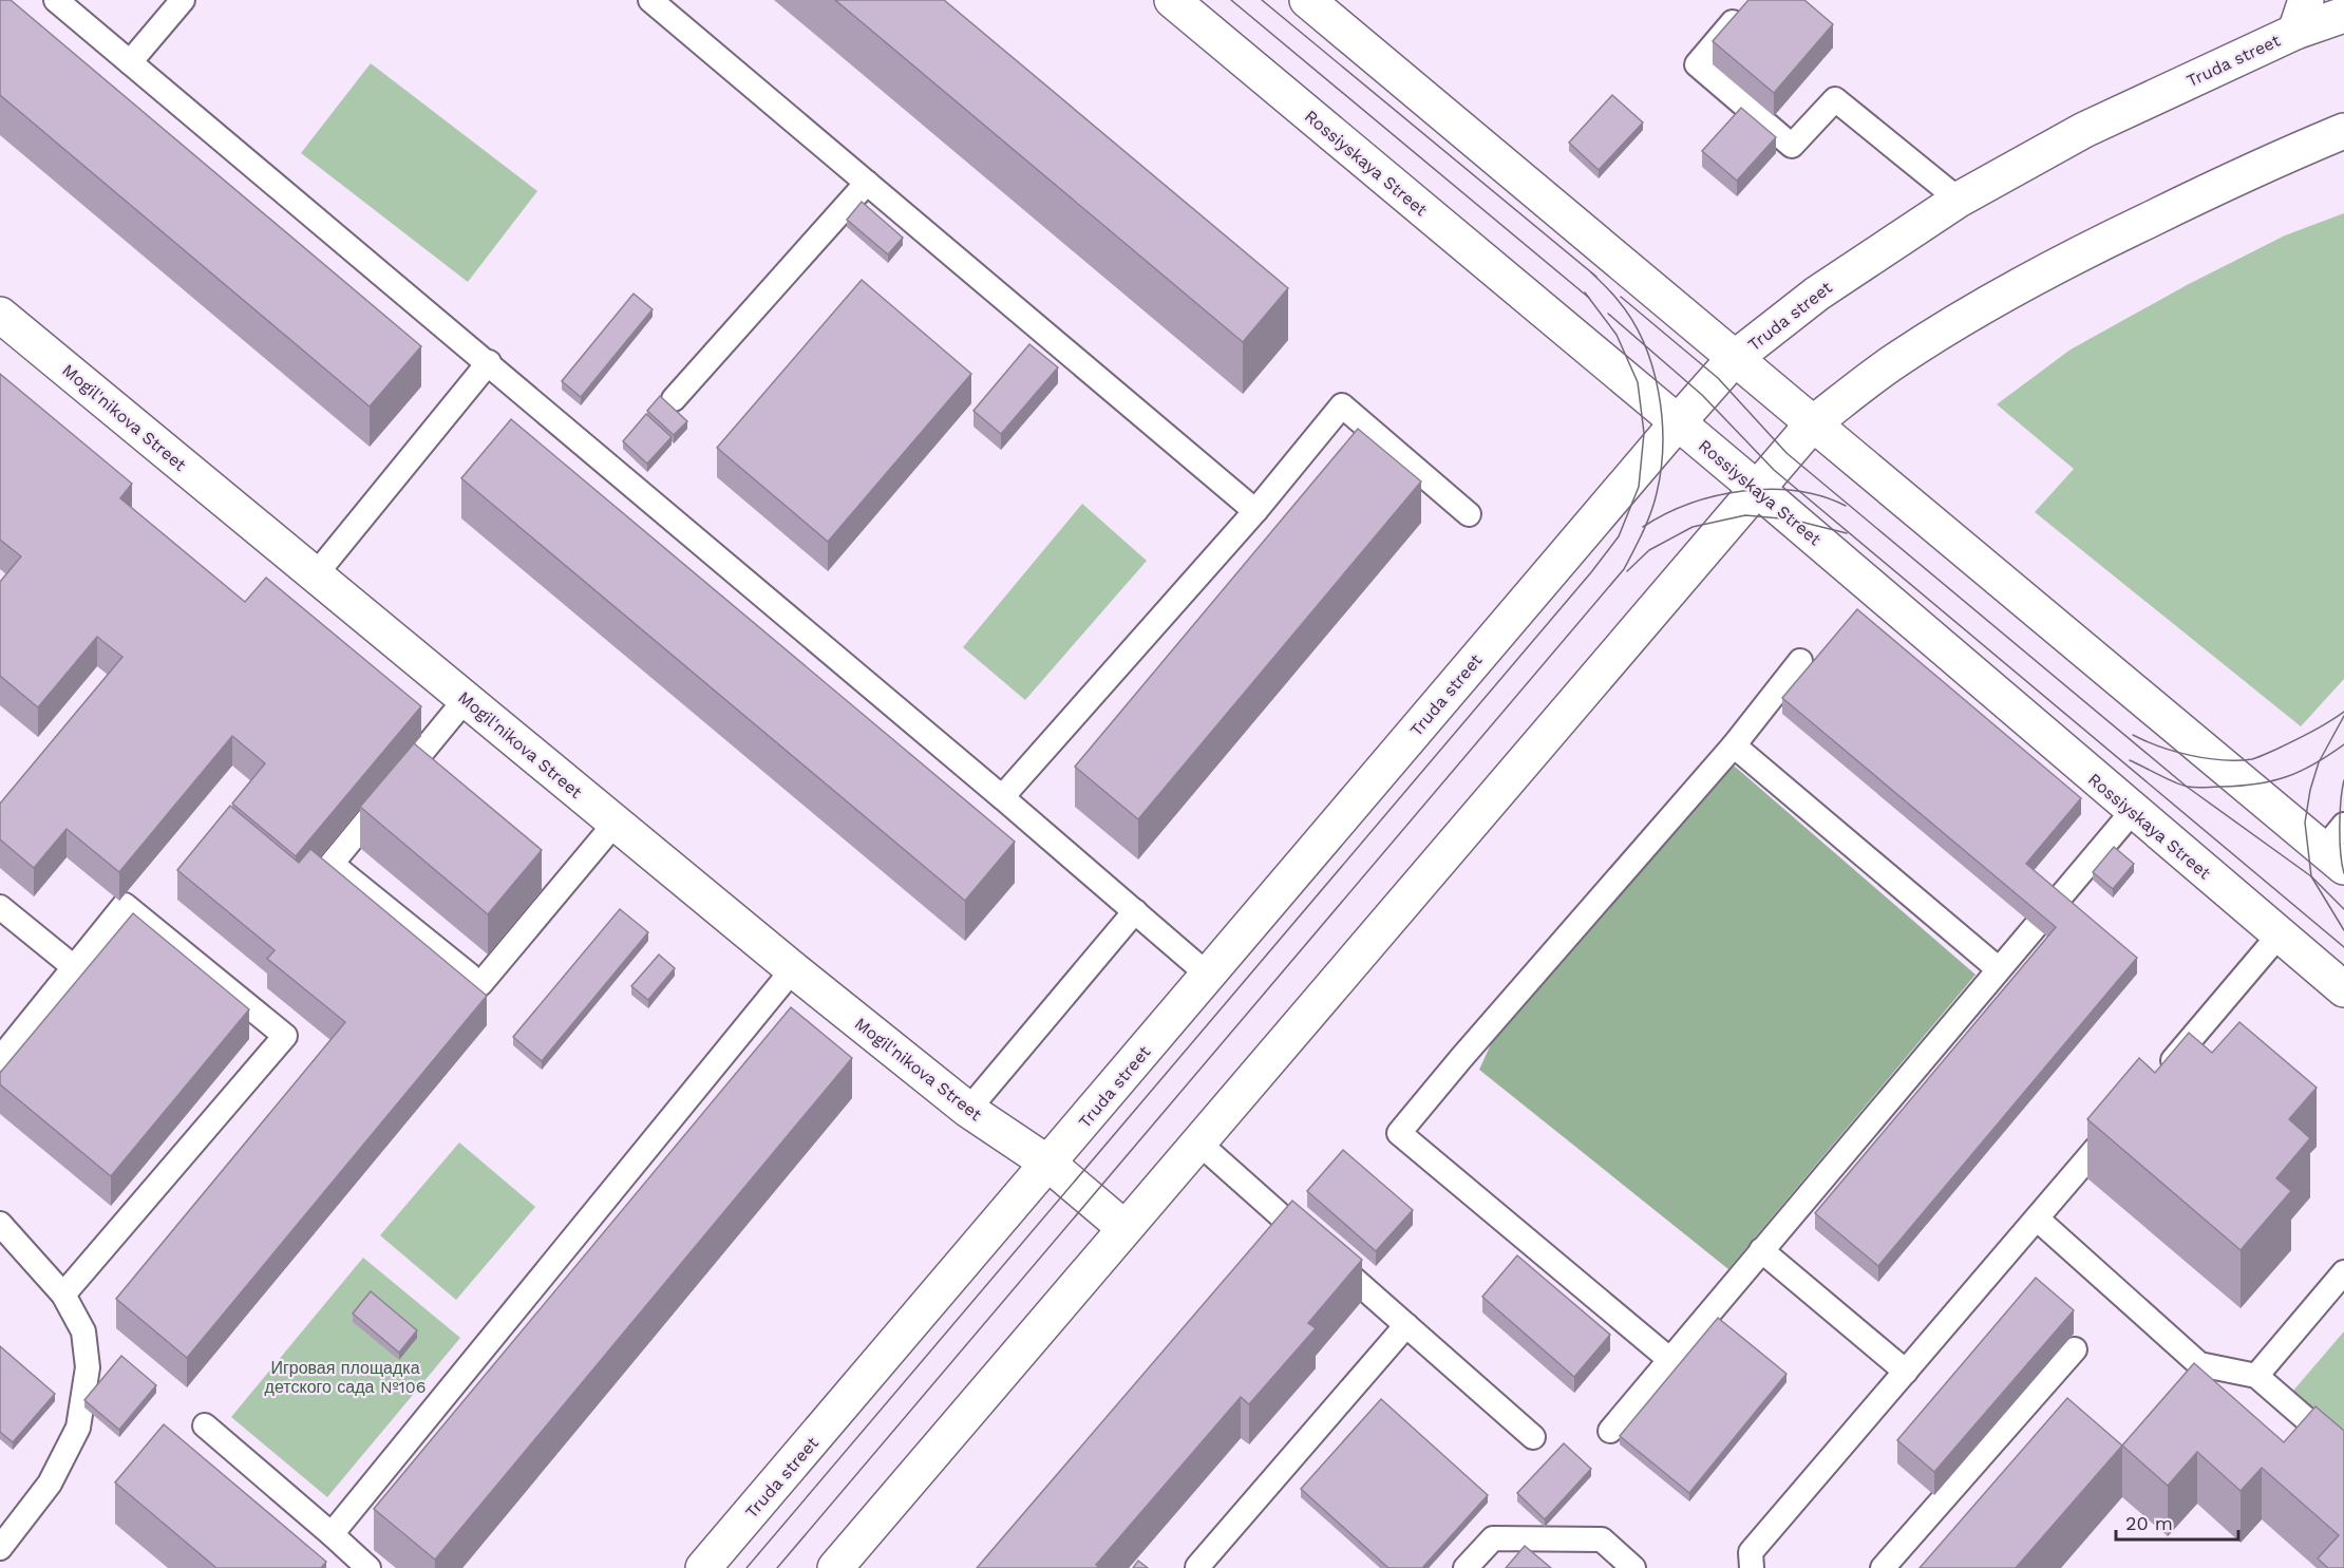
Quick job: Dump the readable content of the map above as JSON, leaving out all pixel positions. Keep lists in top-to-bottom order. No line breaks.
{"streets":{"main road":["Truda street","Rossiyskaya Street","Mogil'nikova Street"]},"crossings":[["Truda street","Rossiyskaya Street"],["Truda street","Mogil'nikova Street"]],"parks":["Игровая площадка детского сада №106"],"scale_bar":"20 m"}
